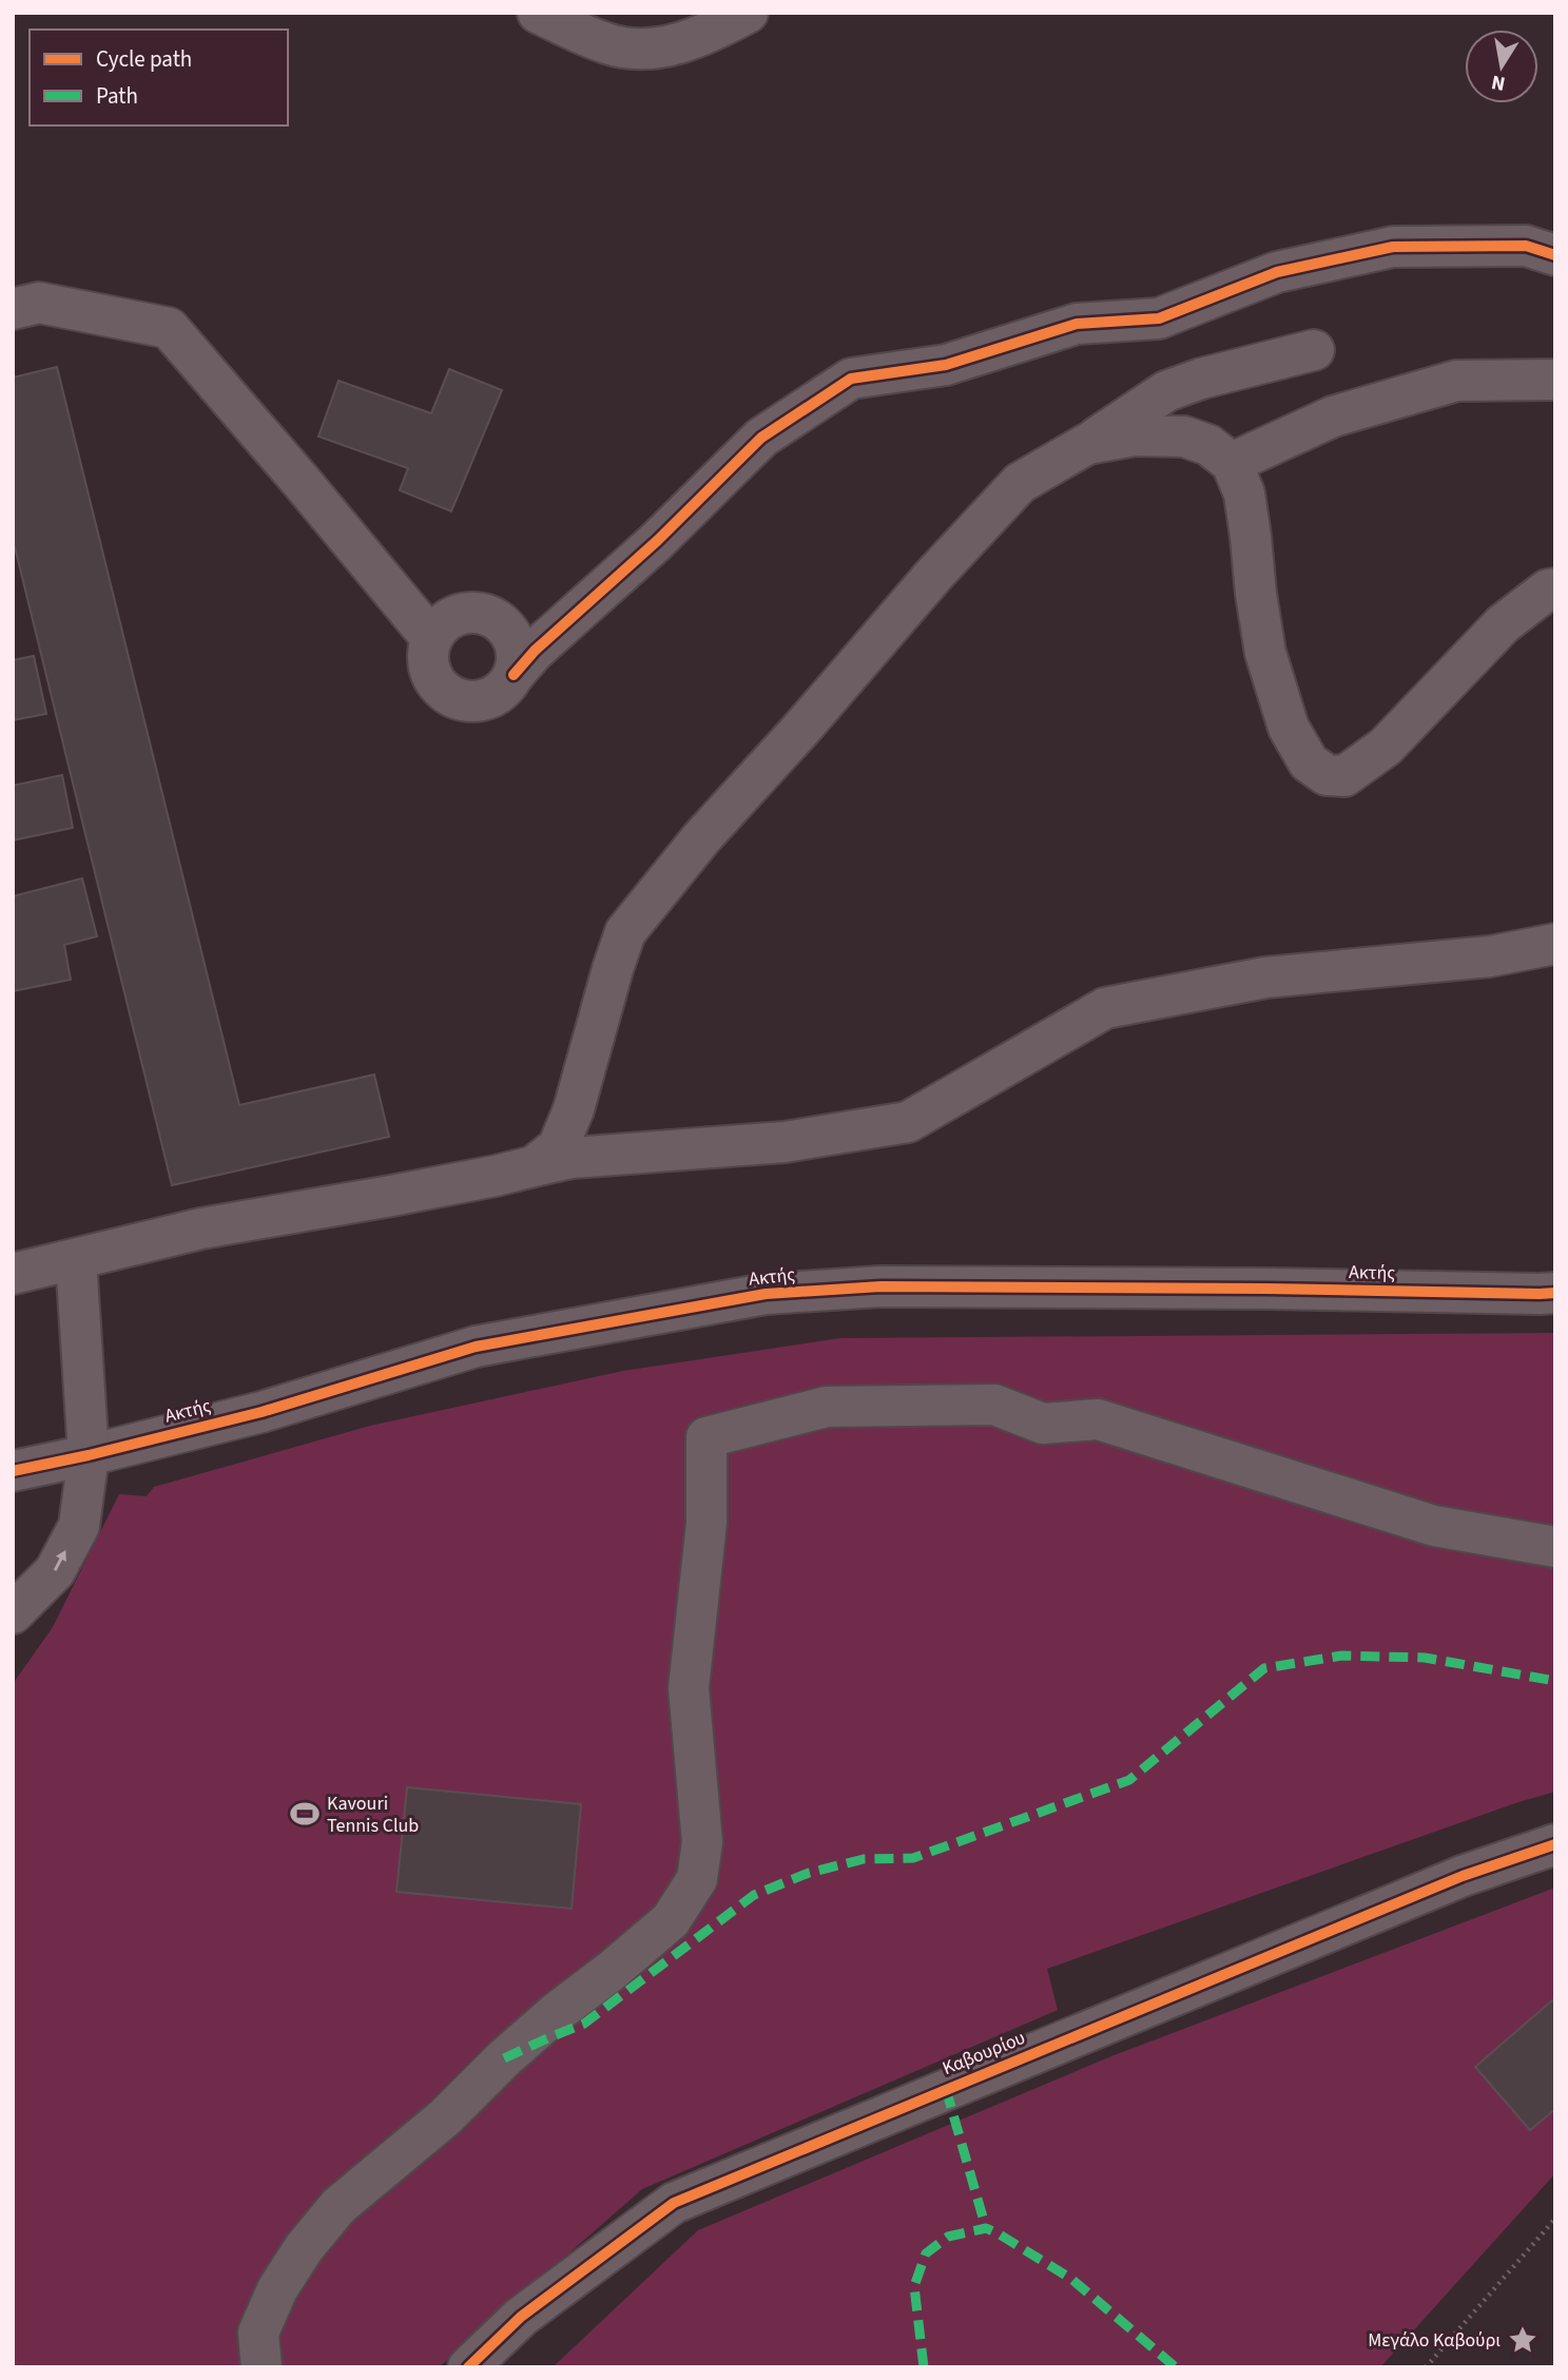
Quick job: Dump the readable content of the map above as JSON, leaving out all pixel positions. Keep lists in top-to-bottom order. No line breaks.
{"streets":{"street":["Ακτής","Καβουρίου"]},"places":{"sports":["Kavouri Tennis Club"],"place":["Μεγάλο Καβούρι"]},"legend":["Cycle path","Path"],"north":"bottom"}
